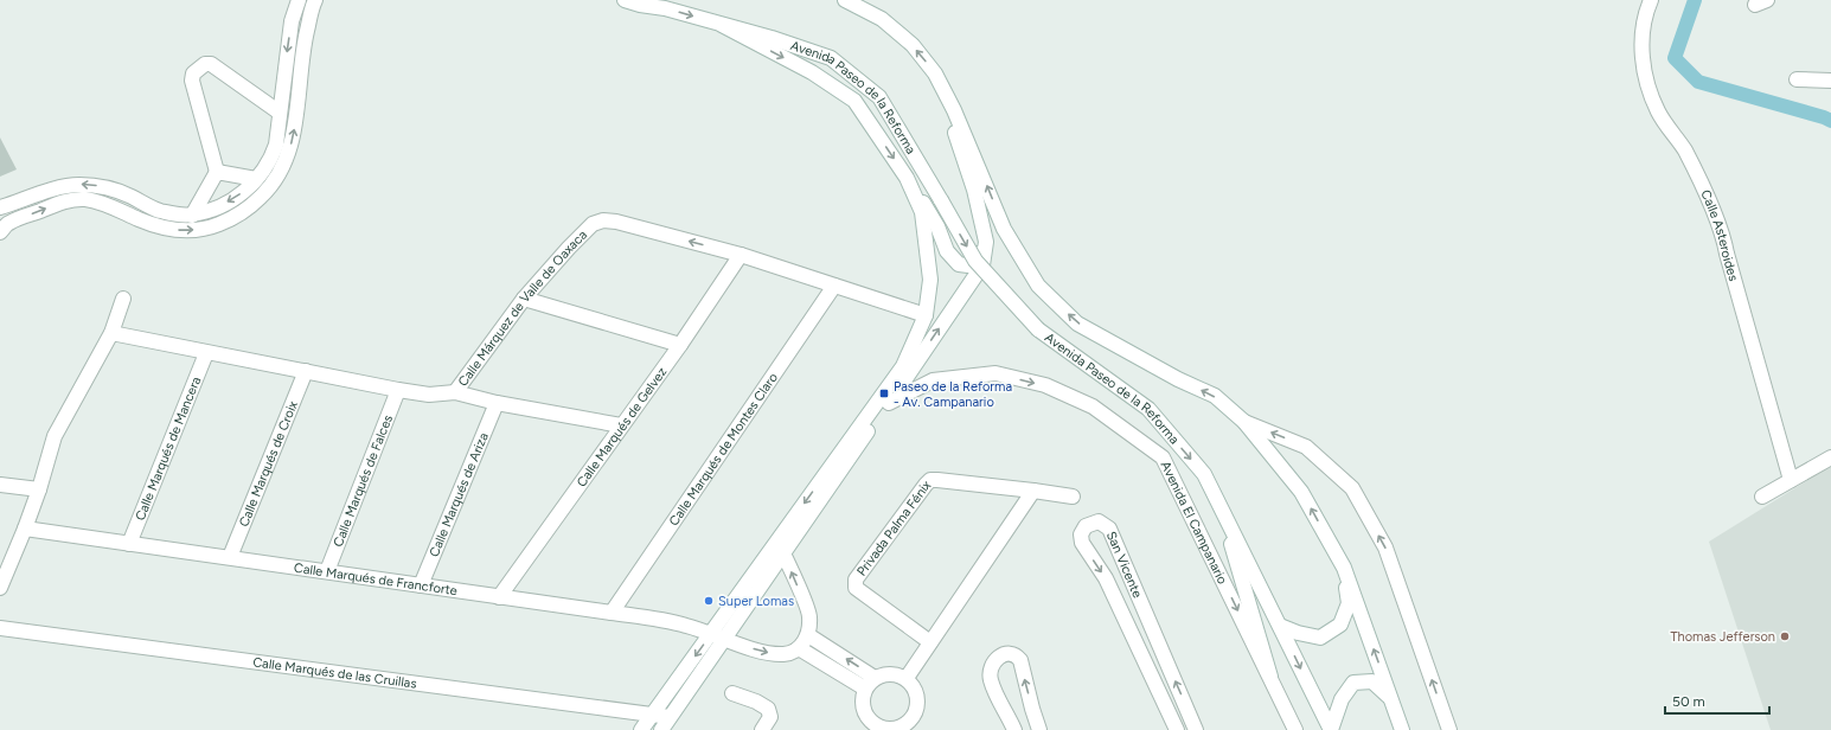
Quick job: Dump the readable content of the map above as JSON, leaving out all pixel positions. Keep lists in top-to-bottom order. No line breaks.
{"streets":{"street":["Avenida Paseo de la Reforma","Calle Asteroides","Calle Márquez de Valle de Oaxaca","Calle Marqués de Gelvez","Calle Marqués de Mancera","Calle Marqués de Montes Claro","Calle Marqués de Croix","Calle Marqués de Falces","Calle Marqués de Ariza","Avenida El Campanario","Privada Palma Fénix","San Vicente","Calle Marqués de Francforte","Calle Marqués de las Cruillas"]},"crossings":[["Avenida Paseo de la Reforma","Calle Márquez de Valle de Oaxaca"],["Avenida Paseo de la Reforma","Avenida El Campanario"],["Avenida Paseo de la Reforma","Calle Marqués de Francforte"],["Avenida Paseo de la Reforma","Calle Marqués de las Cruillas"],["Calle Márquez de Valle de Oaxaca","Calle Marqués de Gelvez"],["Calle Márquez de Valle de Oaxaca","Calle Marqués de Mancera"],["Calle Márquez de Valle de Oaxaca","Calle Marqués de Montes Claro"],["Calle Márquez de Valle de Oaxaca","Calle Marqués de Croix"],["Calle Márquez de Valle de Oaxaca","Calle Marqués de Falces"],["Calle Marqués de Gelvez","Calle Marqués de Francforte"],["Calle Marqués de Mancera","Calle Marqués de Francforte"],["Calle Marqués de Montes Claro","Calle Marqués de Francforte"],["Calle Marqués de Croix","Calle Marqués de Francforte"],["Calle Marqués de Falces","Calle Marqués de Francforte"],["Calle Marqués de Ariza","Calle Marqués de Francforte"]],"places":{"transit":["Paseo de la Reforma - Av. Campanario"],"other":["Super Lomas","Thomas Jefferson"]},"scale_bar":"50 m"}
